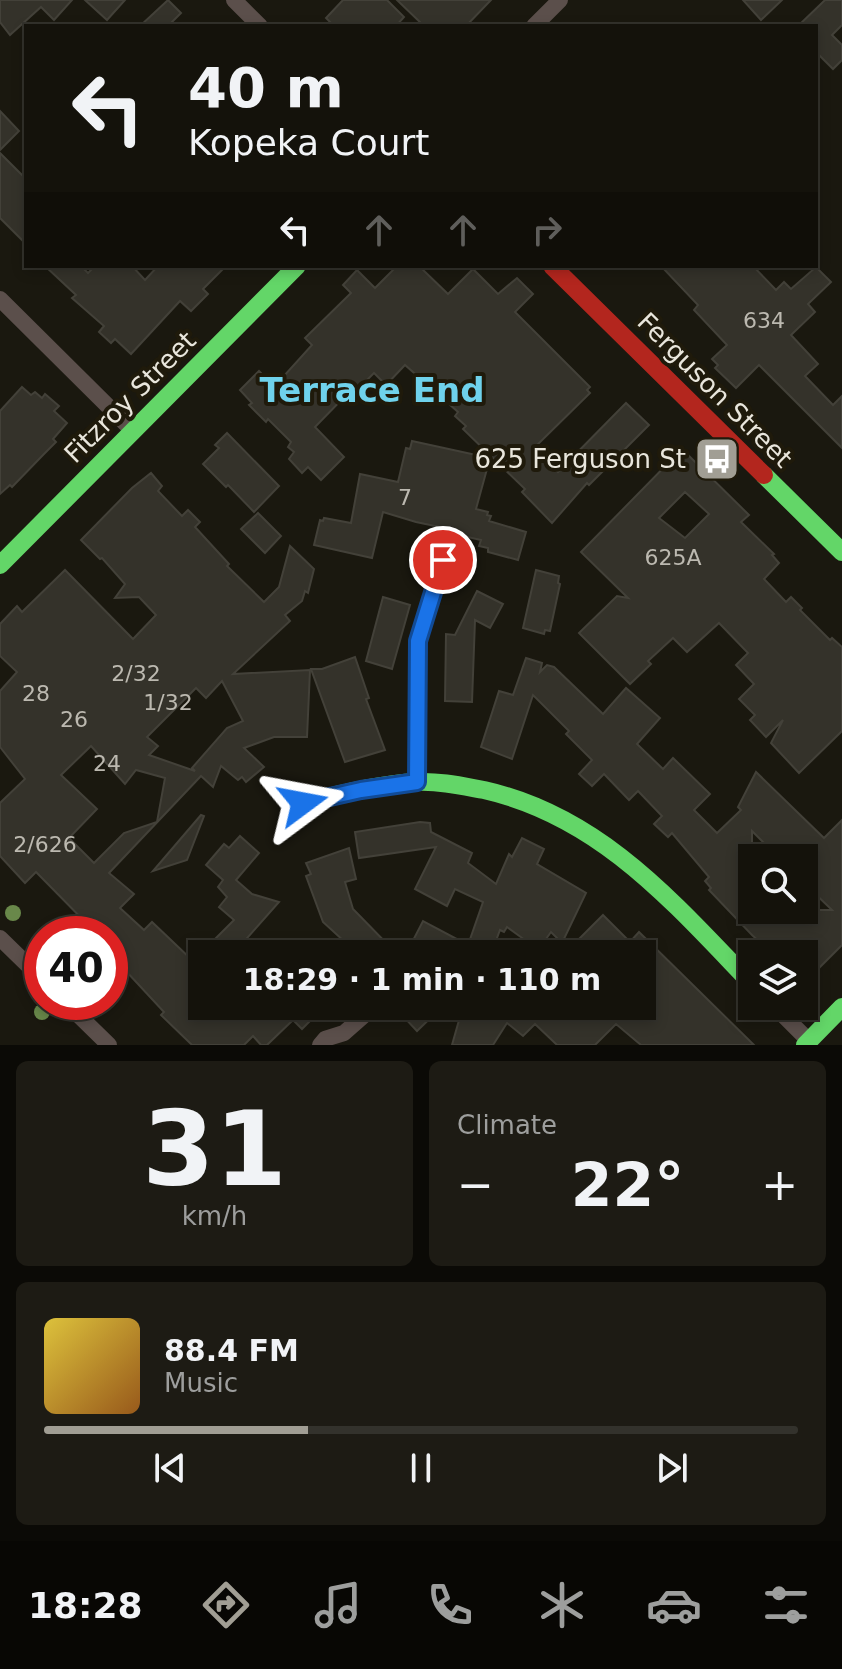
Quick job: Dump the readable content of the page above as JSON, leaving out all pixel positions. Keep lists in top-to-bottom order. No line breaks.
{"streets":{"street":["Ferguson Street","Fitzroy Street"]},"districts":["Terrace End"],"places":{"bus stop":["625 Ferguson St"]},"house_numbers":["634","7","625A","2/32","28","1/32","26","24","2/626"],"page":{"turn":["40 m","Kopeka Court"],"limit":"40","trip":"18:29 · 1 min · 110 m","tile":[["31","km/h"],"Climate"],"heat":["−","22°","+"],"song":["88.4 FM","Music"],"tabs":"18:28"}}
